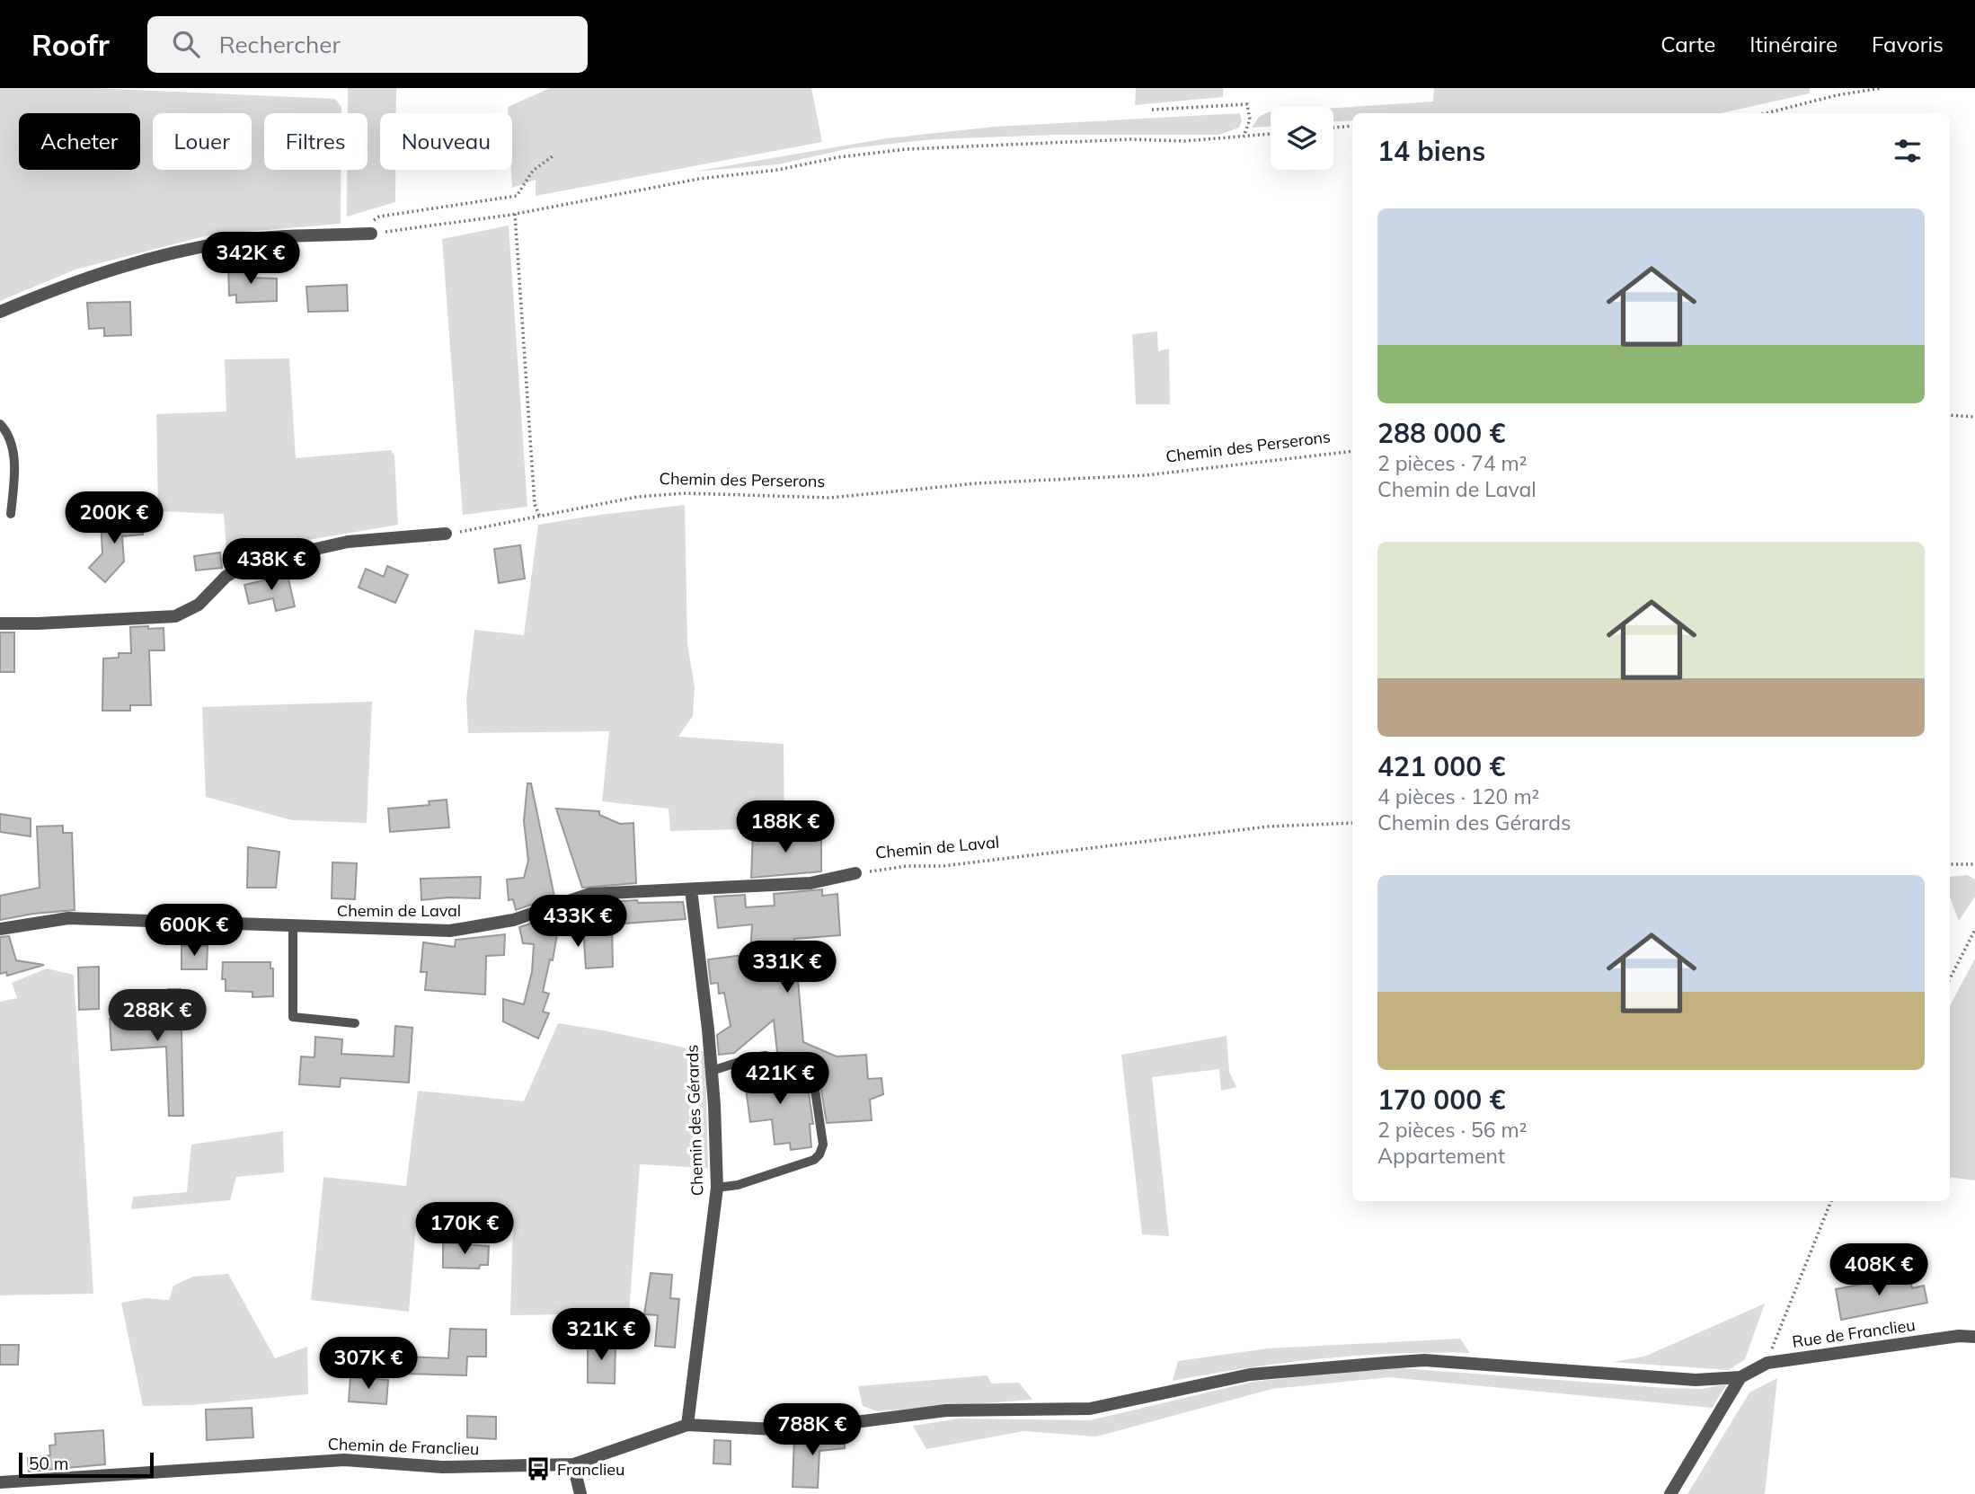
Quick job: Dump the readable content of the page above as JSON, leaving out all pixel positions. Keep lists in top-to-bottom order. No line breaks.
{"streets":{"street":["Chemin de Laval","Chemin des Gérards","Rue de Franclieu","Chemin de Franclieu"],"path":["Chemin des Perserons"]},"crossings":[["Chemin de Laval","Chemin des Gérards"],["Chemin des Gérards","Chemin de Franclieu"]],"places":{"bus stop":["Franclieu"]},"scale_bar":"50 m","page":{"header":"Roofr","search":"Rechercher","nav":["Carte","Itinéraire","Favoris"],"chip":["Acheter","Louer","Filtres","Nouveau"],"heading":"14 biens","list":[{"name":"288 000 €","note":"2 pièces · 74 m² · Chemin de Laval"},{"name":"421 000 €","note":"4 pièces · 120 m² · Chemin des Gérards"},{"name":"170 000 €","note":"2 pièces · 56 m² · Appartement"}],"price":["342K €","200K €","438K €","188K €","433K €","600K €","331K €","288K €","421K €","170K €","408K €","321K €","307K €","788K €"],"scale":"50 m"}}
